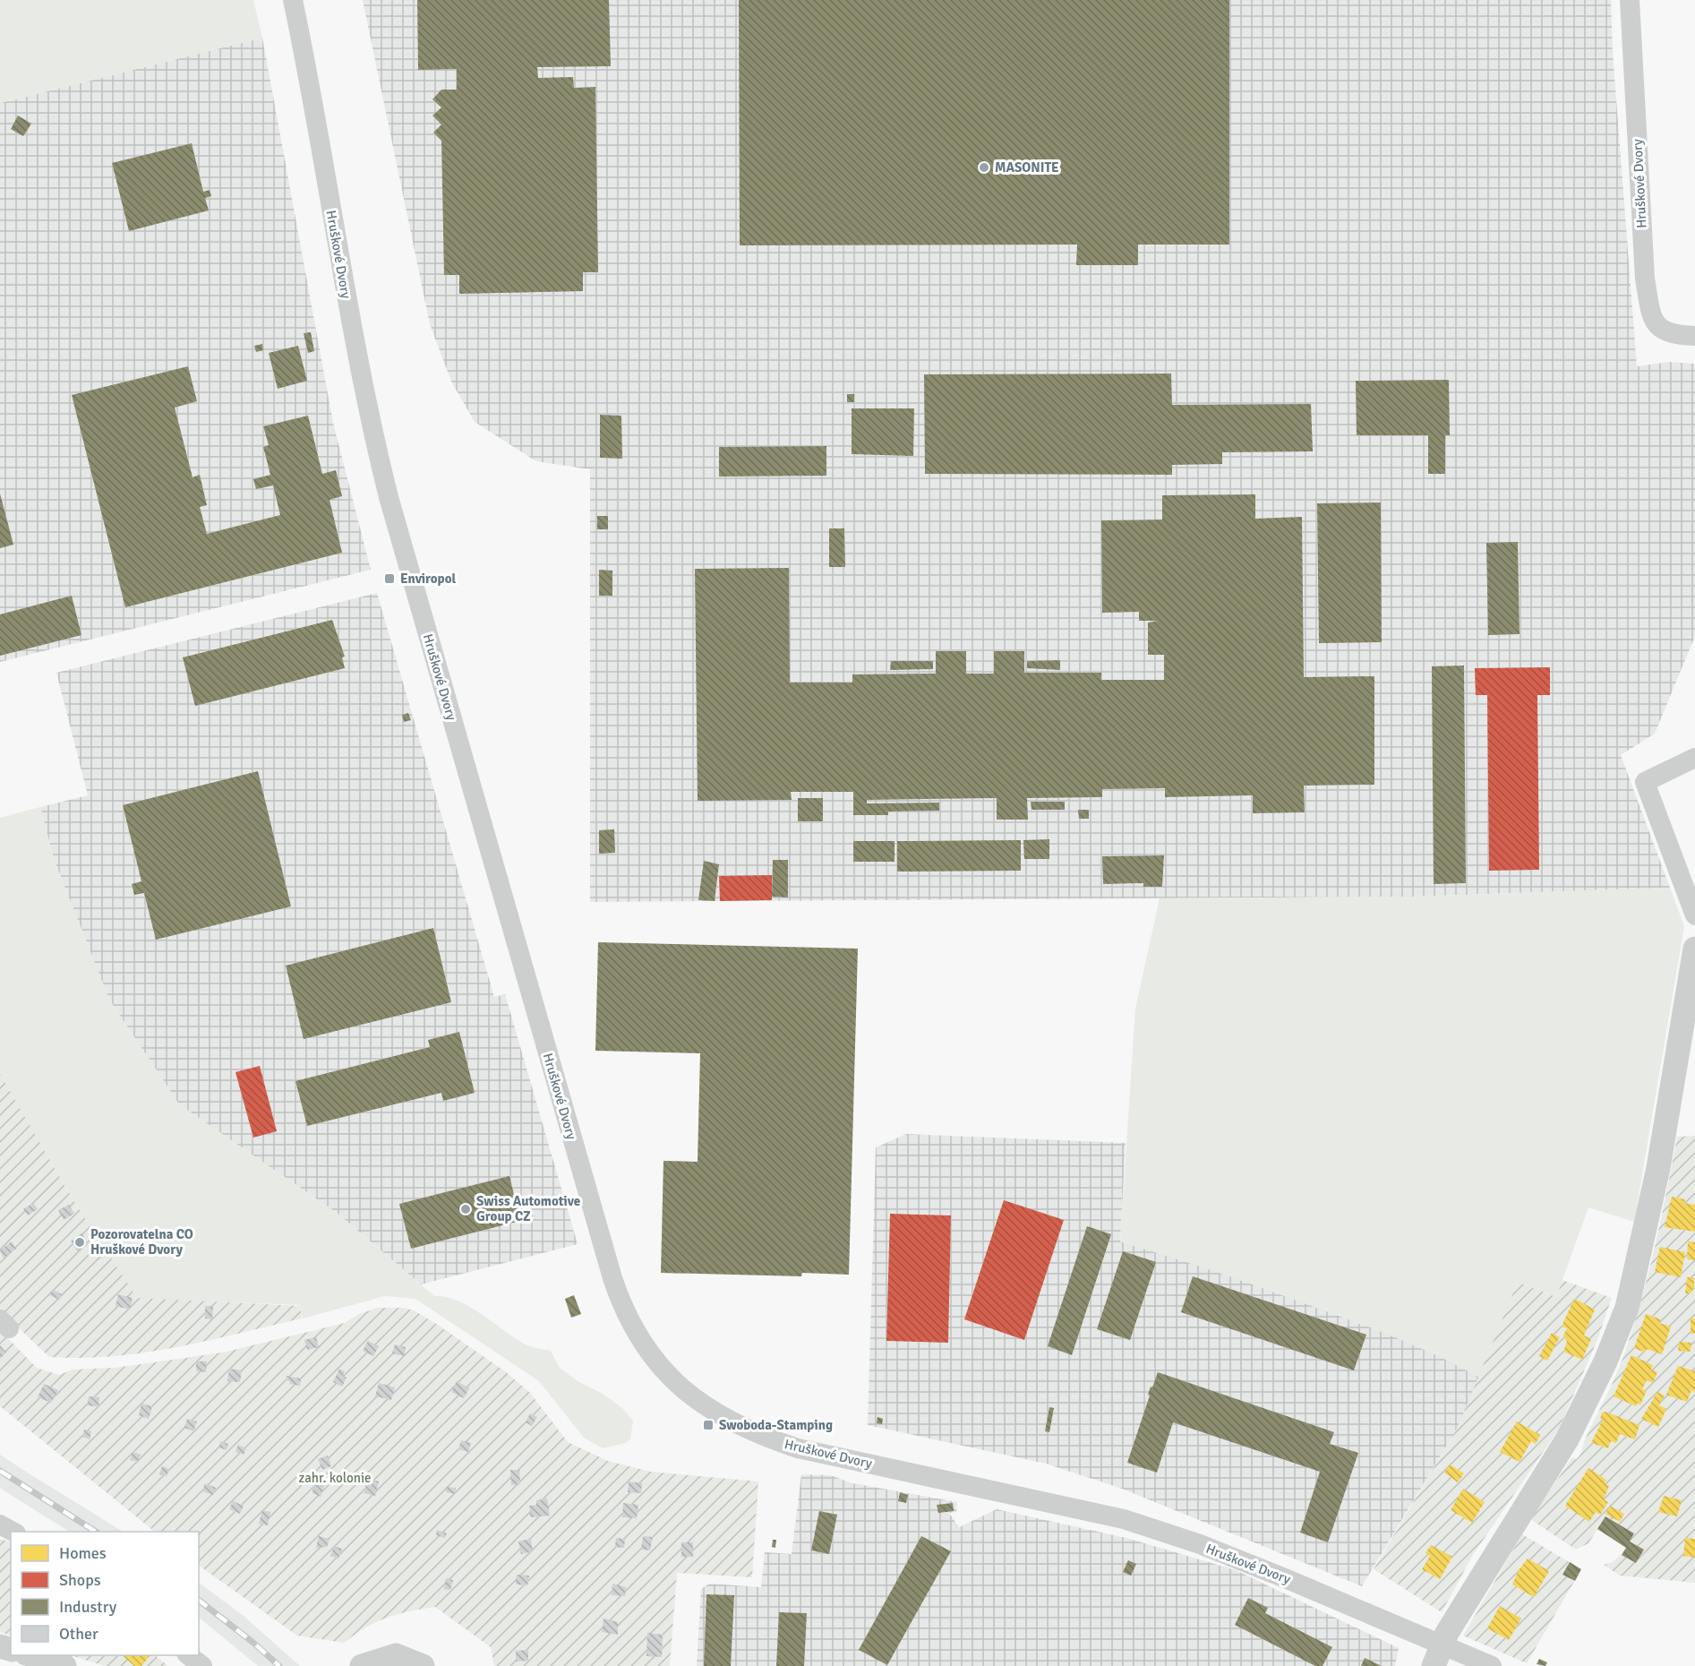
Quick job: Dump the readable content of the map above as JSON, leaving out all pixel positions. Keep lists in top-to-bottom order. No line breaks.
{"streets":{"street":["Hruškové Dvory"]},"parks":["zahr. kolonie"],"places":{"other":["MASONITE","Swiss Automotive Group CZ","Pozorovatelna CO Hruškové Dvory"],"transit":["Enviropol","Swoboda-Stamping"]},"legend":["Homes","Shops","Industry","Other"]}
